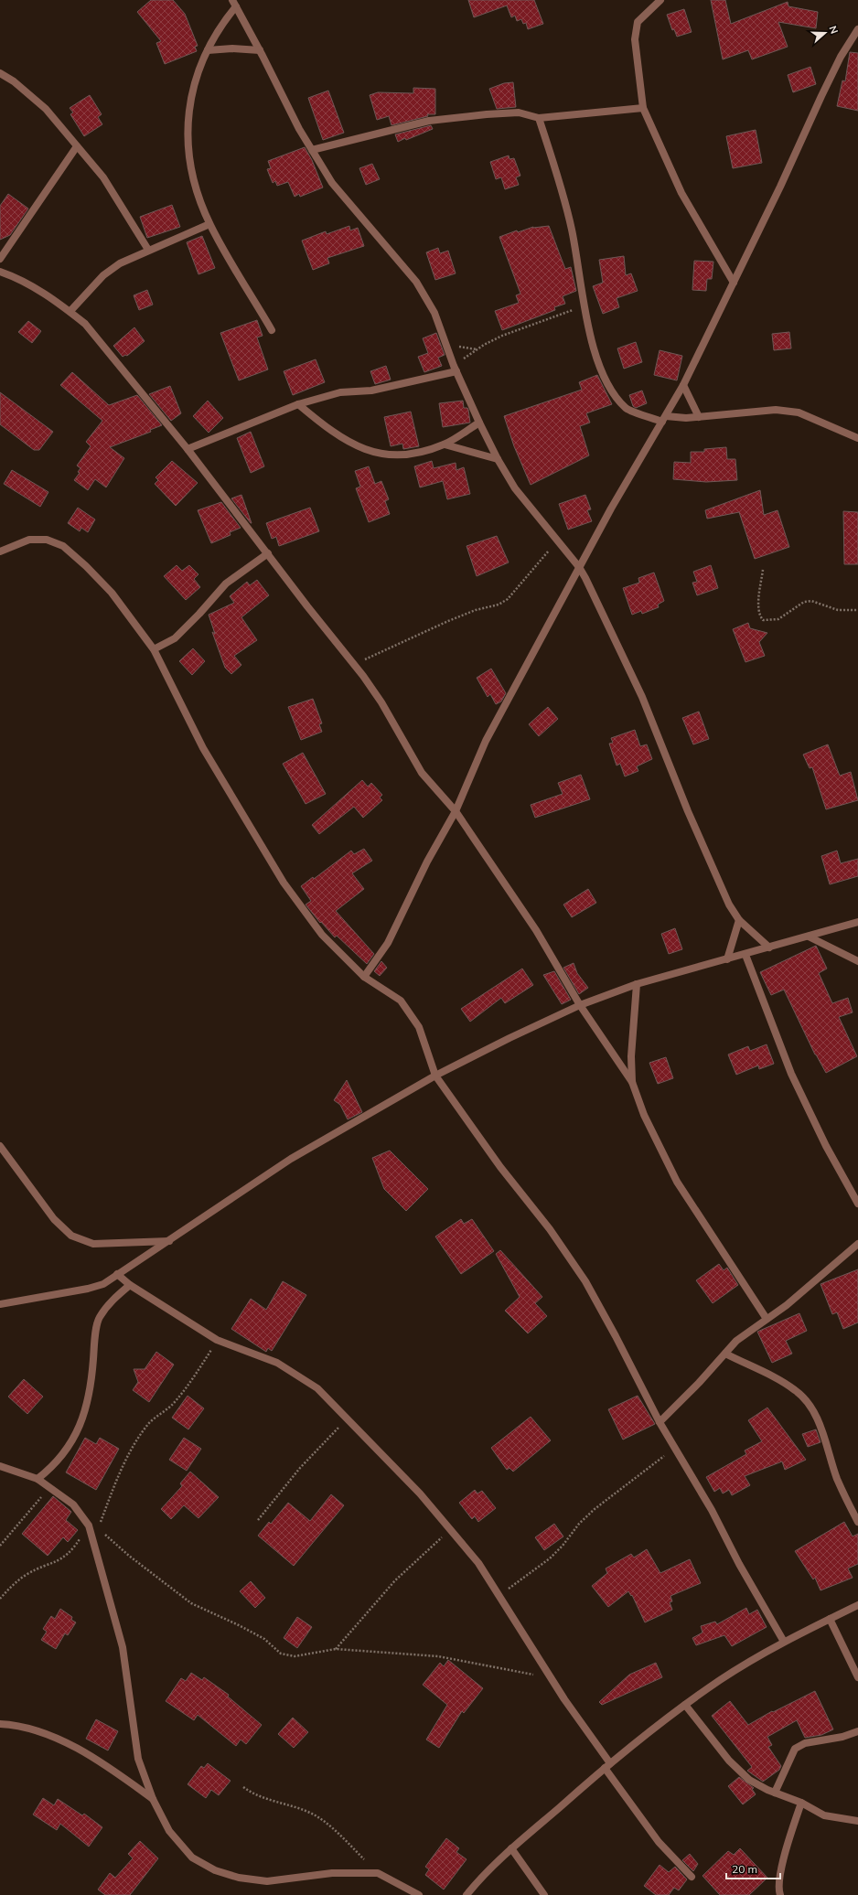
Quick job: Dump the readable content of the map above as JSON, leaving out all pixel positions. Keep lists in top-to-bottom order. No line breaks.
{"scale_bar":"20 m","north":"right"}
